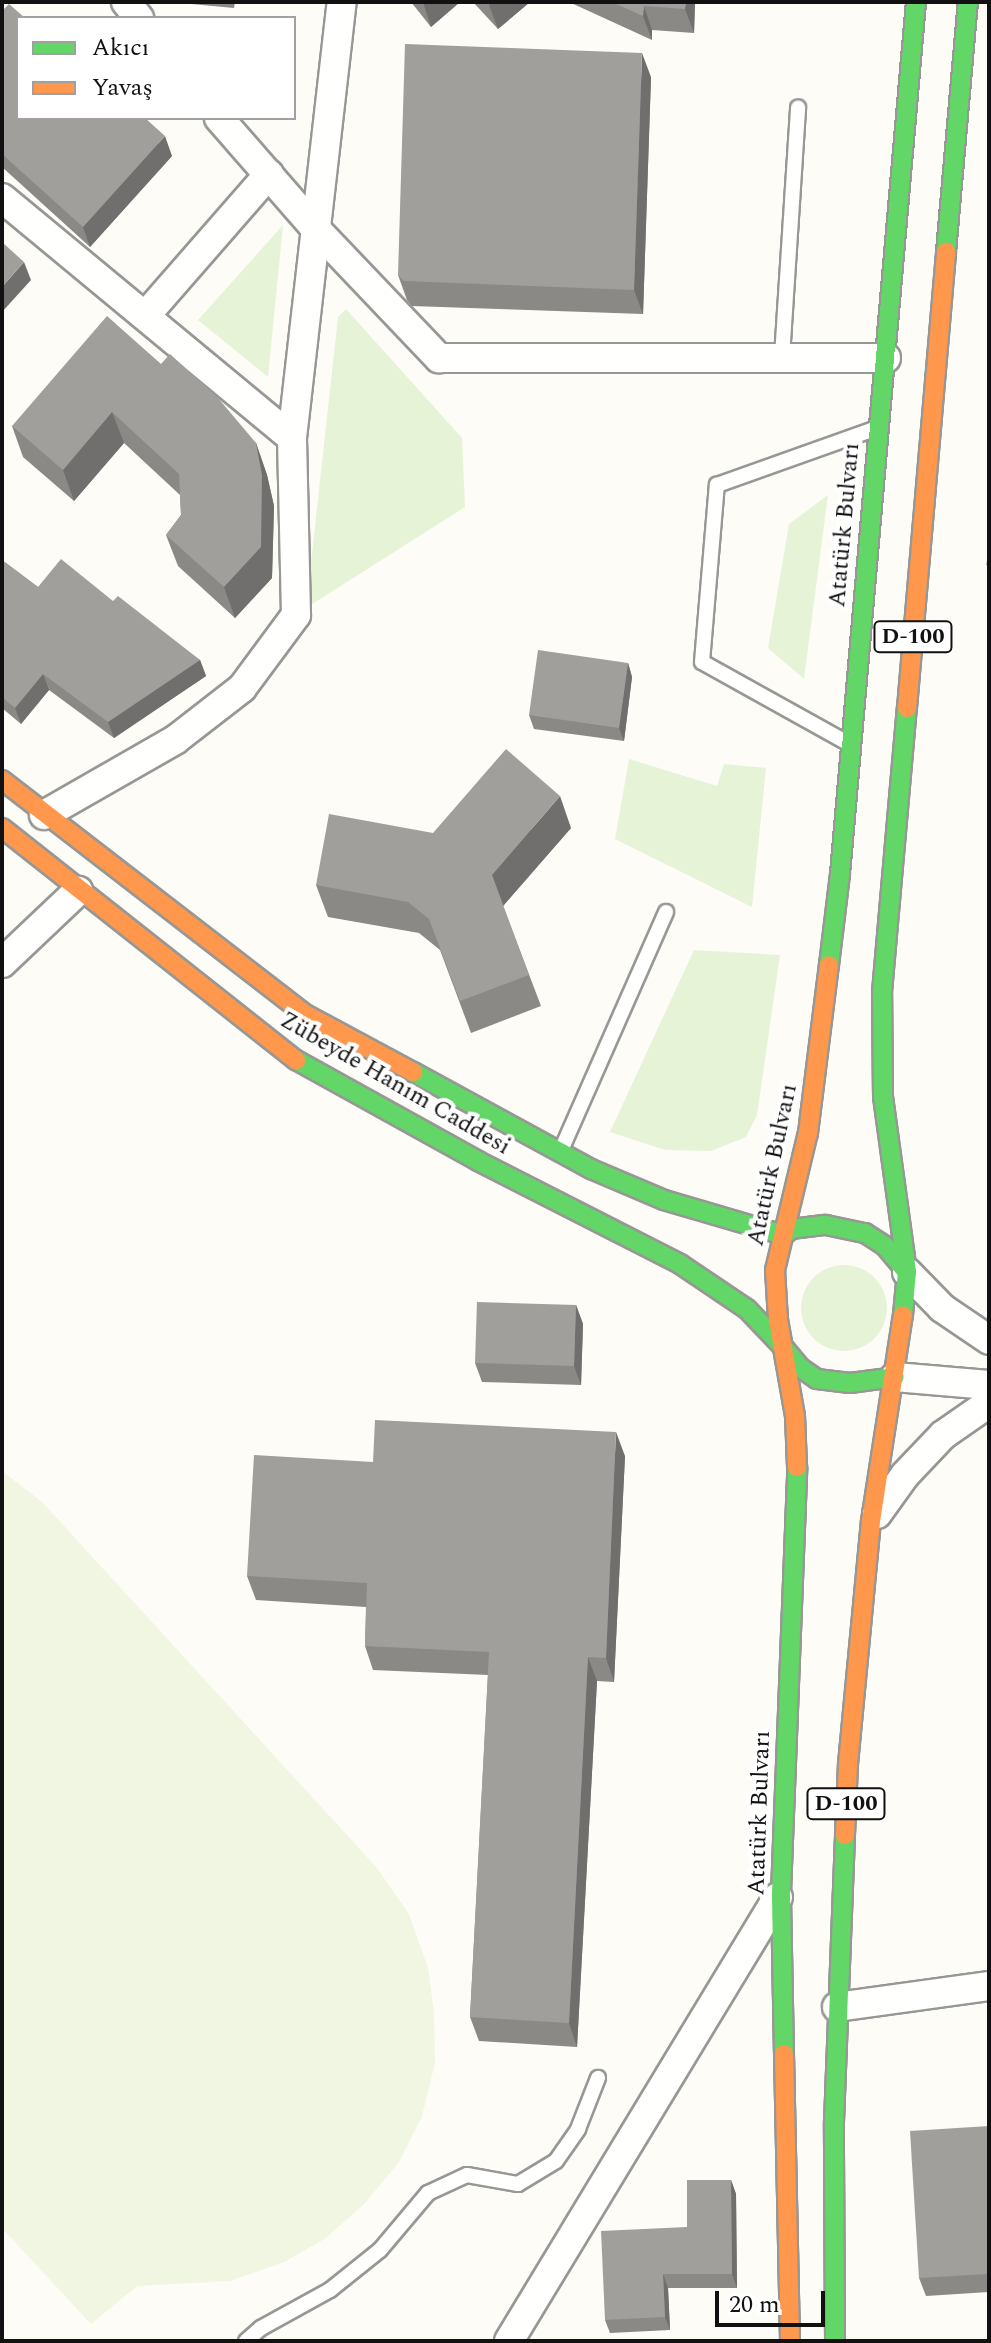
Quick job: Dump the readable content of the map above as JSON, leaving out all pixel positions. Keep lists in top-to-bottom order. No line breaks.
{"streets":{"main road":["Atatürk Bulvarı","D-100","Zübeyde Hanım Caddesi"]},"crossings":[["Atatürk Bulvarı","D-100"],["Atatürk Bulvarı","Zübeyde Hanım Caddesi"],["D-100","Zübeyde Hanım Caddesi"]],"legend":["Akıcı","Yavaş"],"scale_bar":"20 m"}
